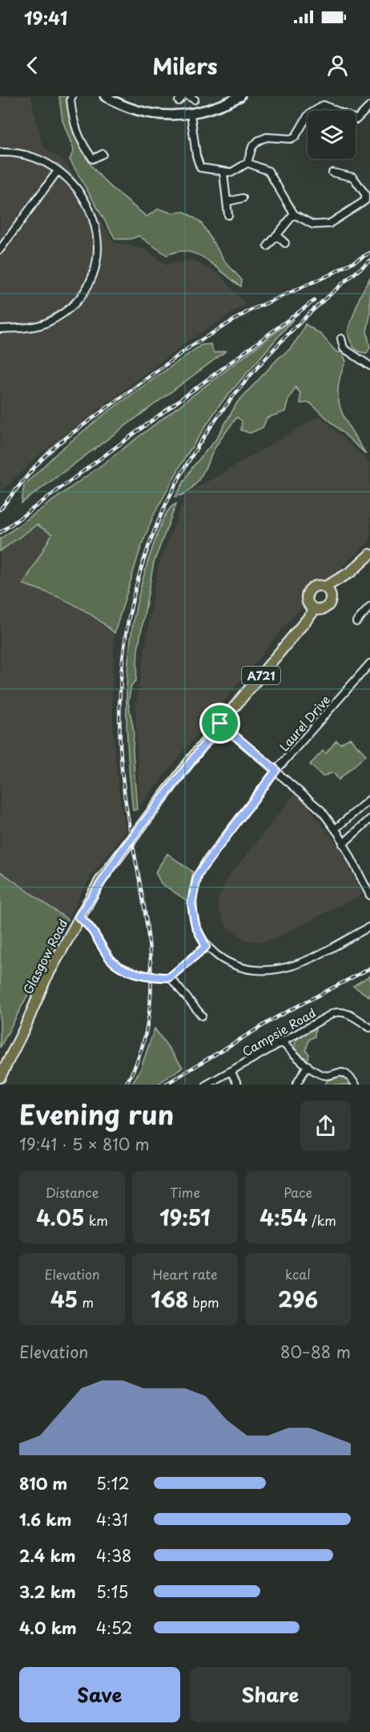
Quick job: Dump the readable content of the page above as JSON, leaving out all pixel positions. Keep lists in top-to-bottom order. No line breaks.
{"streets":{"main road":["A721","Glasgow Road"],"street":["Laurel Drive","Campsie Road"]},"crossings":[["A721","Glasgow Road"]],"page":{"status":"19:41","header":"Milers","heading":["Evening run","19:41 · 5 × 810 m"],"stats":[["Distance","4.05 km"],["Time","19:51"],["Pace","4:54 /km"],["Elevation","45 m"],["Heart rate","168 bpm"],["kcal","296"]],"chart":["Elevation","80–88 m"],"list":[{"name":"810 m","note":"5:12"},{"name":"1.6 km","note":"4:31"},{"name":"2.4 km","note":"4:38"},{"name":"3.2 km","note":"5:15"},{"name":"4.0 km","note":"4:52"}],"buttons":["Save","Share"]}}
